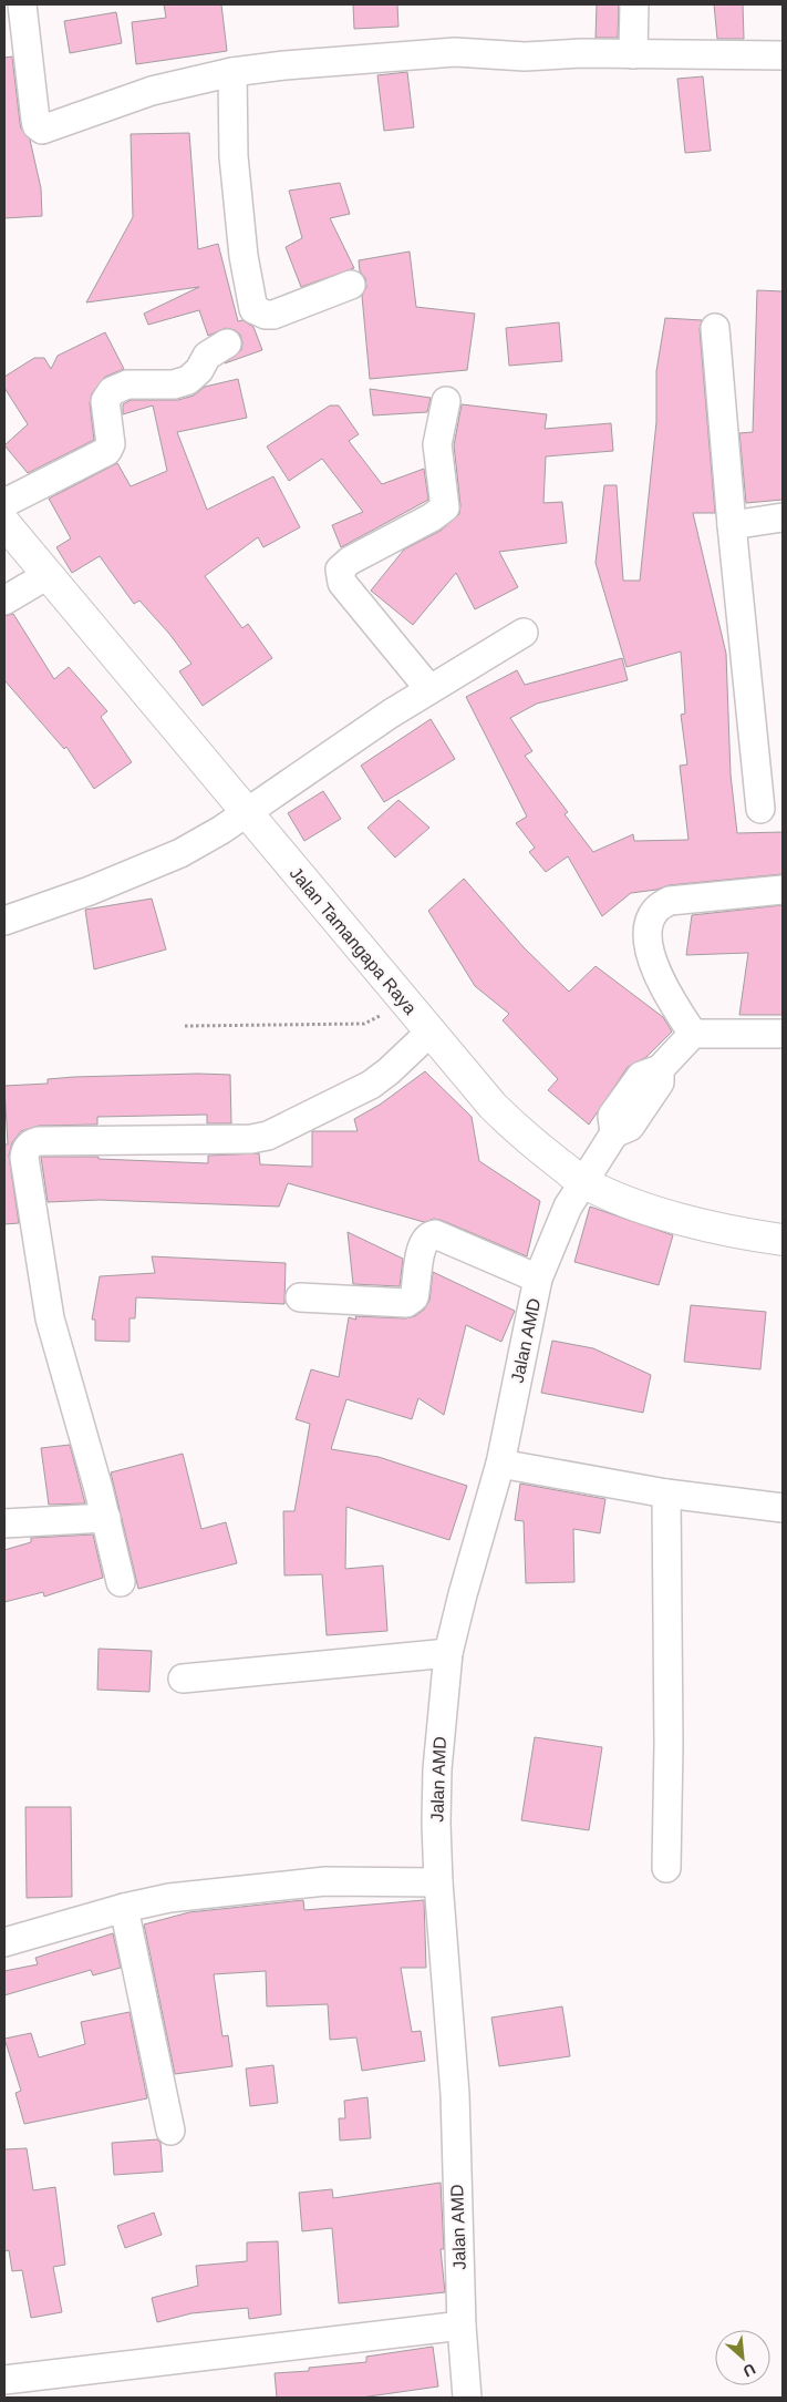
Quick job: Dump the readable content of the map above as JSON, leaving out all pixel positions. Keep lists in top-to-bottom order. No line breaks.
{"streets":{"main road":["Jalan Tamangapa Raya"],"street":["Jalan AMD"]},"crossings":[["Jalan Tamangapa Raya","Jalan AMD"]],"north":"bottom right"}
